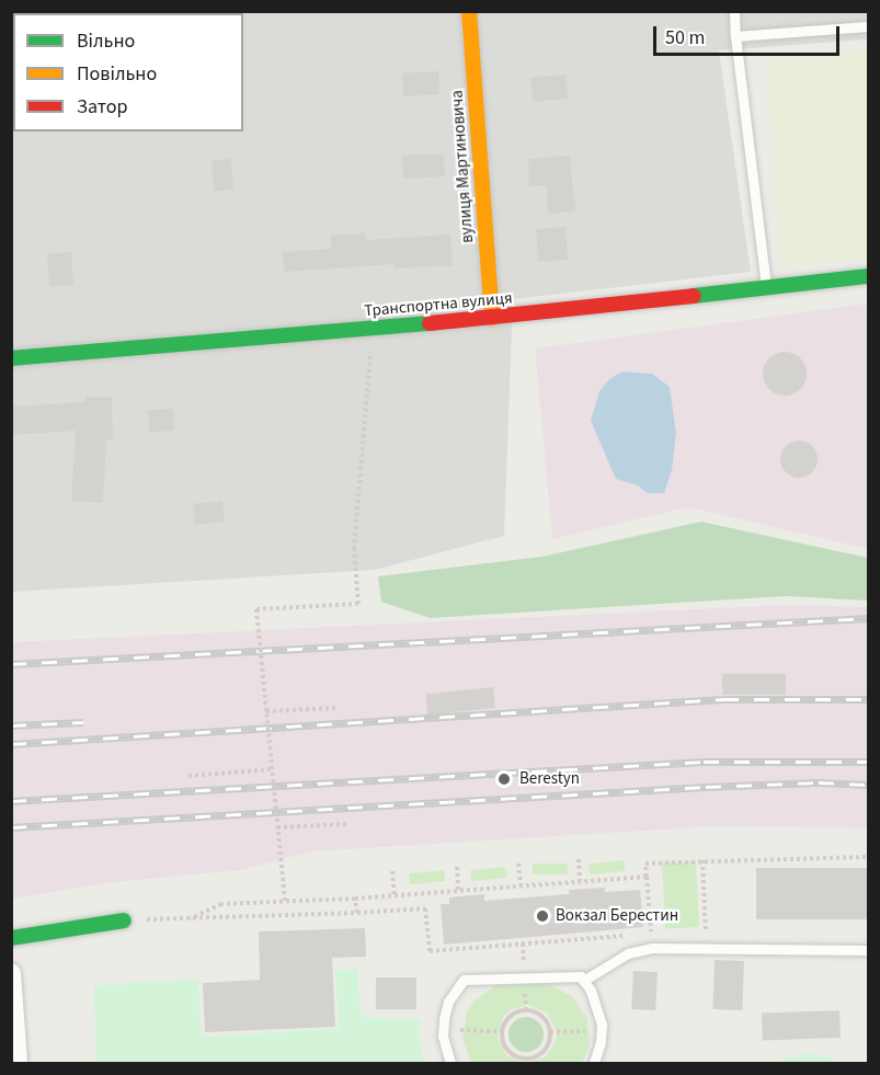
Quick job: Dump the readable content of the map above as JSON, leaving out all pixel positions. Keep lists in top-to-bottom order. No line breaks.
{"streets":{"street":["вулиця Мартиновича","Транспортна вулиця"]},"crossings":[["вулиця Мартиновича","Транспортна вулиця"]],"places":["Berestyn","Вокзал Берестин"],"legend":["Вільно","Повільно","Затор"],"scale_bar":"50 m"}
